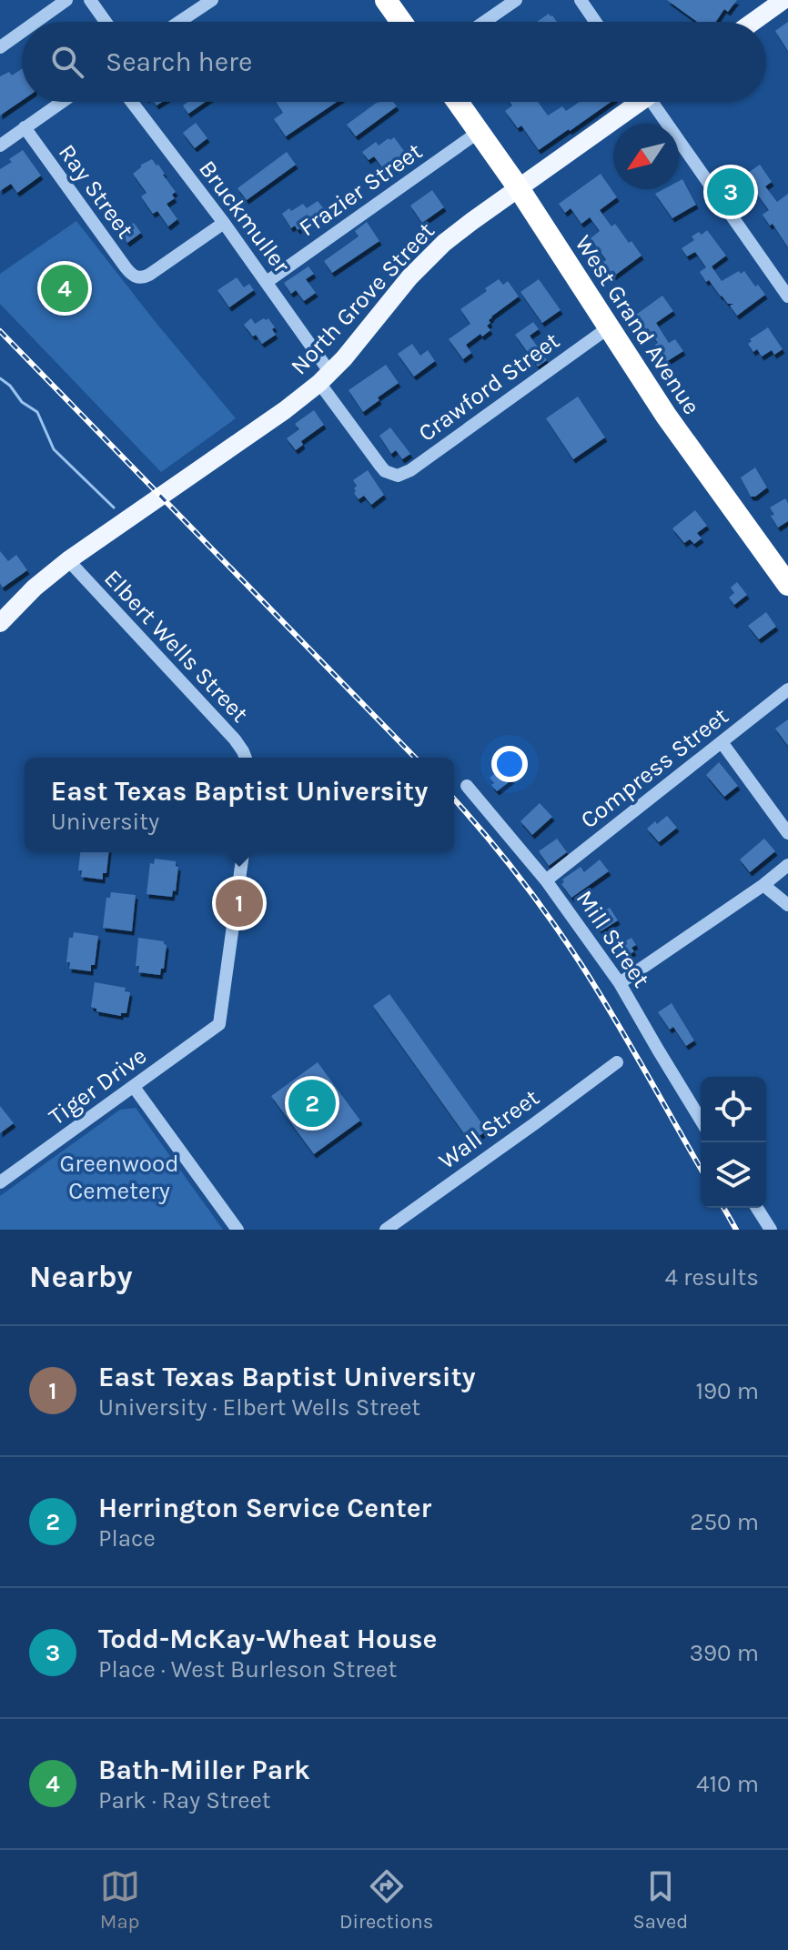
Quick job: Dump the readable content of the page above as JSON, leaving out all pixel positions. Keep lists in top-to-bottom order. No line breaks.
{"streets":{"highway":["West Grand Avenue"],"main road":["North Grove Street"],"street":["Frazier Street","Ray Street","Bruckmuller","Crawford Street","Elbert Wells Street","Compress Street","Mill Street","Tiger Drive","Wall Street"]},"crossings":[["Frazier Street","Bruckmuller"],["Frazier Street","West Grand Avenue"],["Ray Street","Bruckmuller"],["Bruckmuller","North Grove Street"],["Bruckmuller","Crawford Street"],["North Grove Street","West Grand Avenue"],["North Grove Street","Elbert Wells Street"],["West Grand Avenue","Crawford Street"],["Compress Street","Mill Street"]],"parks":["Greenwood Cemetery"],"north":"bottom left","page":{"search":"Search here","pins":["3","4","1","2"],"popup":["East Texas Baptist University","University"],"heading":["Nearby","4 results"],"list":[{"mark":"1","name":"East Texas Baptist University","note":"University · Elbert Wells Street","value":"190 m"},{"mark":"2","name":"Herrington Service Center","note":"Place","value":"250 m"},{"mark":"3","name":"Todd-McKay-Wheat House","note":"Place · West Burleson Street","value":"390 m"},{"mark":"4","name":"Bath-Miller Park","note":"Park · Ray Street","value":"410 m"}],"nav":["Map","Directions","Saved"]}}
